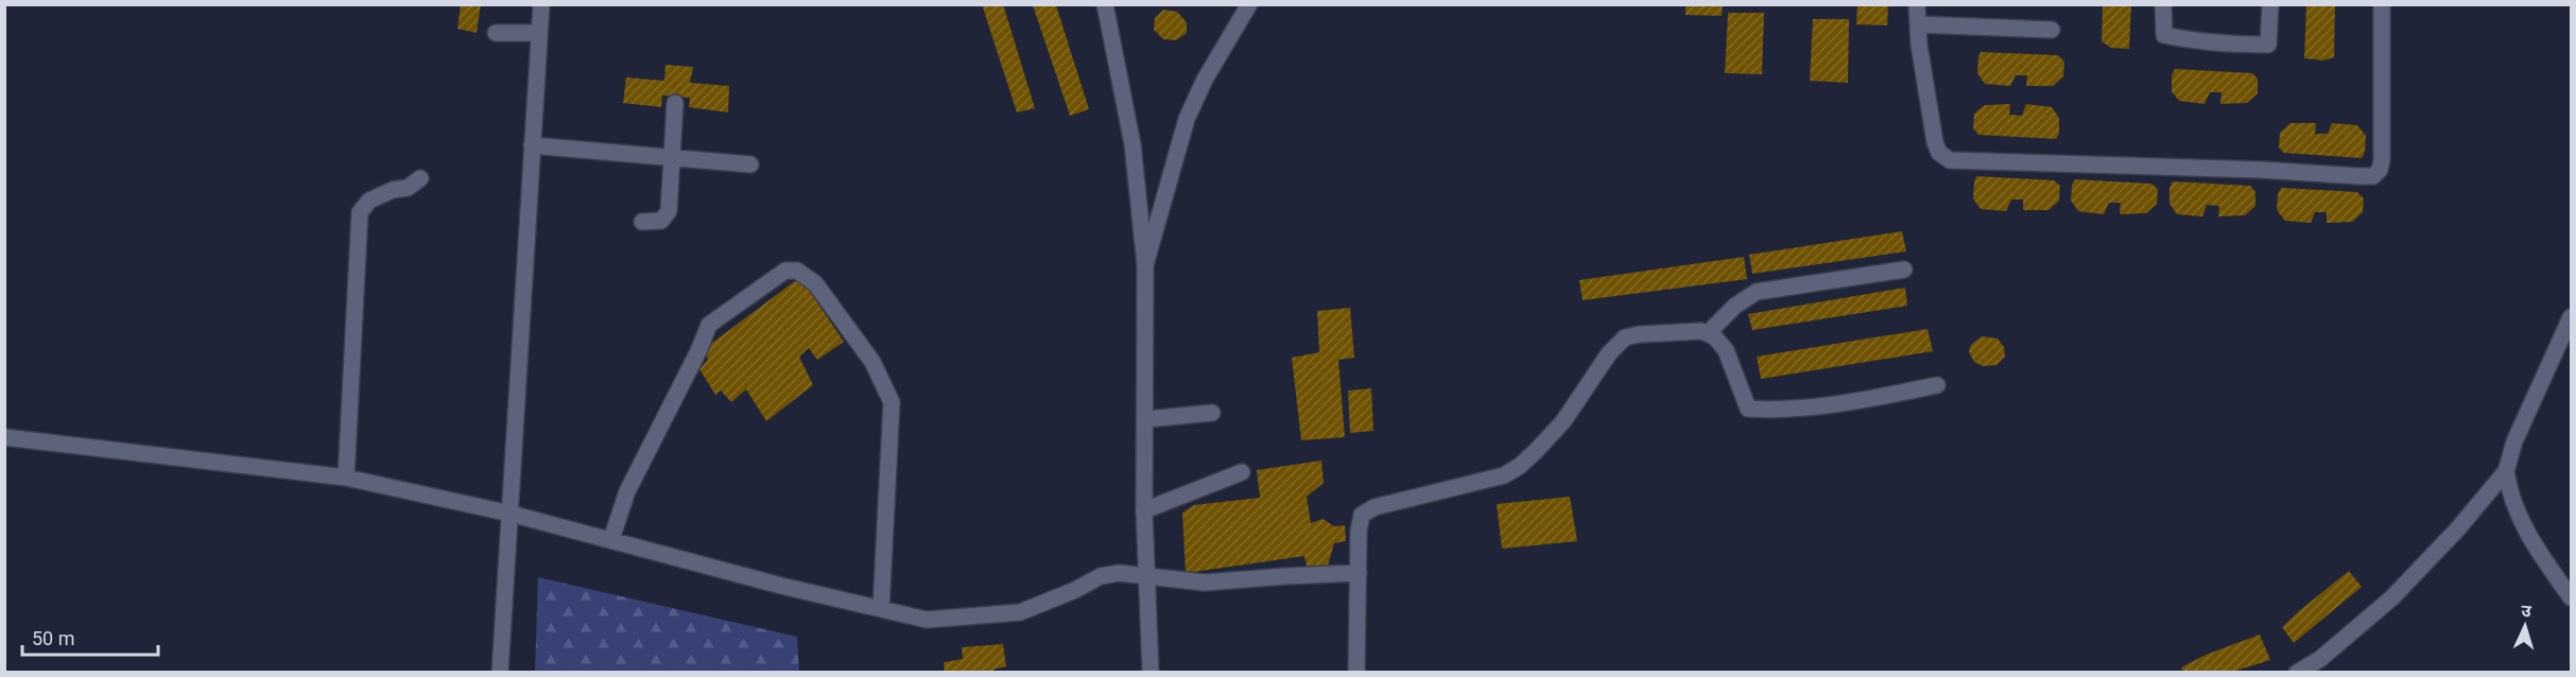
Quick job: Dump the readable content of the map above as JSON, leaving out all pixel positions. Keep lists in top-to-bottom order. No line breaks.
{"scale_bar":"50 m","north":"top"}
